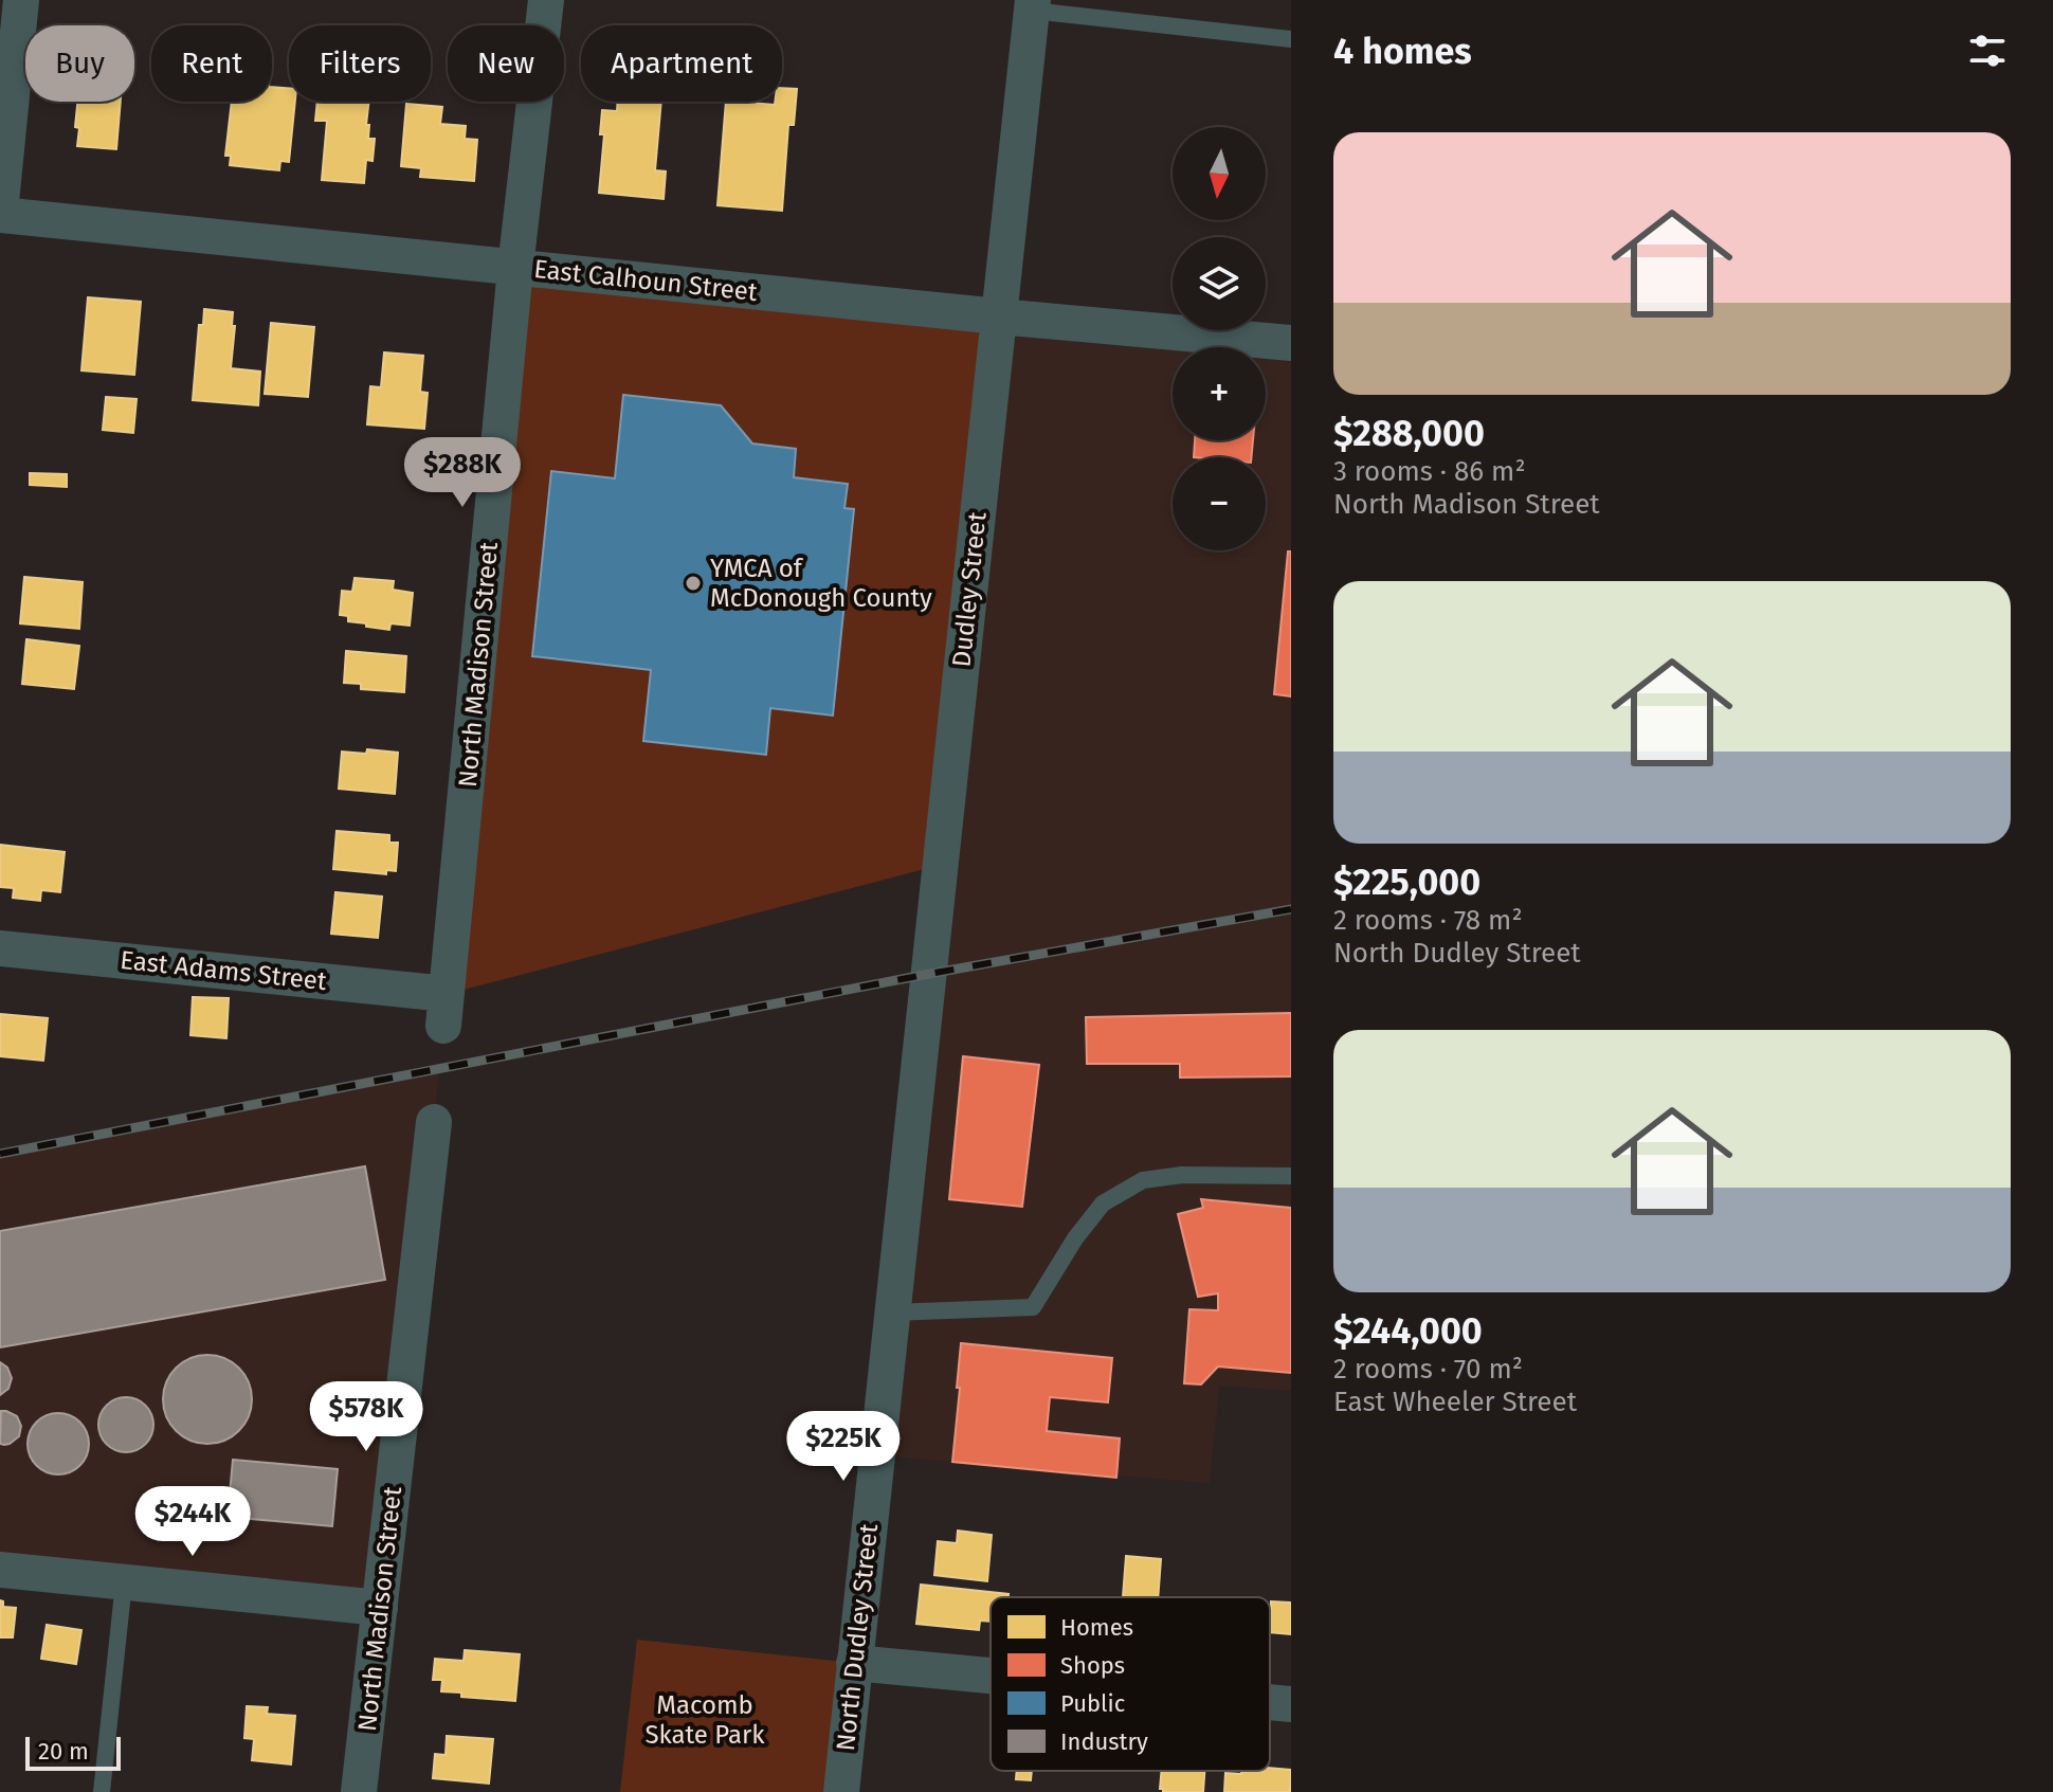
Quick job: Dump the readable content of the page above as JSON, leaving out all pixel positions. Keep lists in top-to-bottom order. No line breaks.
{"streets":{"street":["East Calhoun Street","Dudley Street","North Madison Street","East Adams Street","North Dudley Street"]},"crossings":[["East Calhoun Street","Dudley Street"],["East Calhoun Street","North Madison Street"],["Dudley Street","North Dudley Street"],["North Madison Street","East Adams Street"]],"parks":["Macomb Skate Park"],"places":["YMCA of McDonough County"],"legend":["Homes","Shops","Public","Industry"],"scale_bar":"20 m","north":"bottom","page":{"heading":"4 homes","chip":["Buy","Rent","Filters","New","Apartment"],"list":[{"name":"$288,000","note":"3 rooms · 86 m² · North Madison Street"},{"name":"$225,000","note":"2 rooms · 78 m² · North Dudley Street"},{"name":"$244,000","note":"2 rooms · 70 m² · East Wheeler Street"}],"map_buttons":["+","−"],"price":["$288K","$578K","$225K","$244K"],"scale":"20 m"}}
